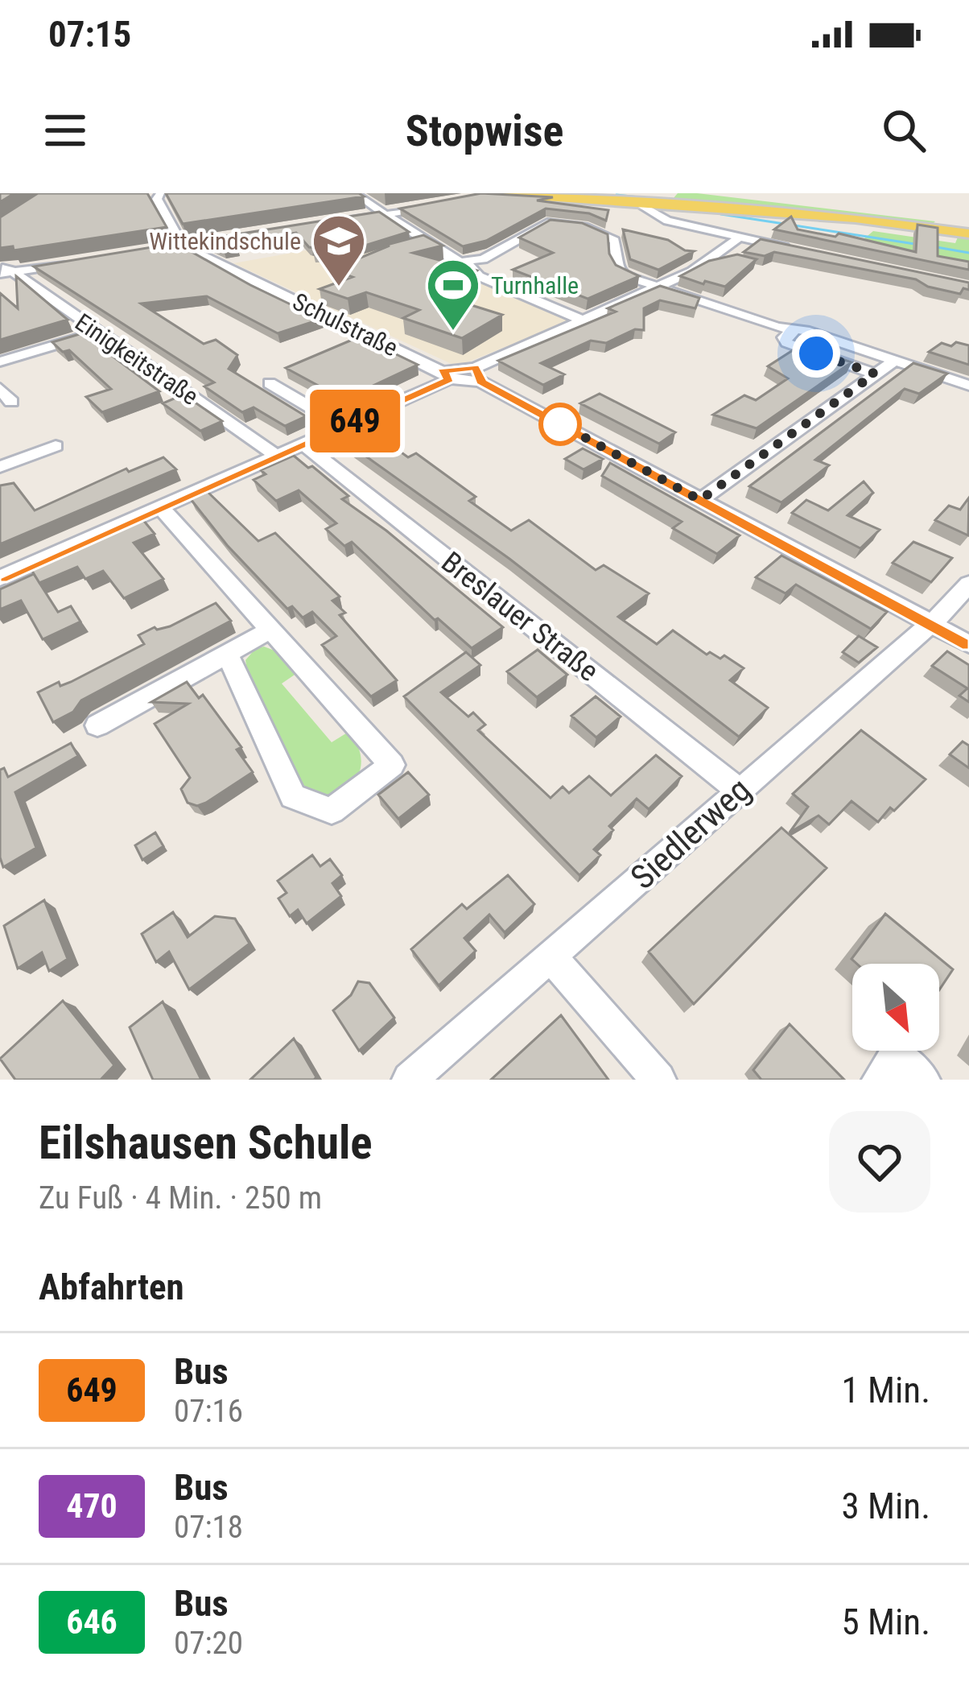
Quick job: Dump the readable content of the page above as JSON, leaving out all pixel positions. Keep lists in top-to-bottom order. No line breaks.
{"streets":{"street":["Schulstraße","Einigkeitstraße","Breslauer Straße","Siedlerweg"]},"crossings":[["Schulstraße","Siedlerweg"],["Breslauer Straße","Siedlerweg"]],"places":{"school or university":["Wittekindschule"],"sports":["Turnhalle"]},"lines":["bus line 649"],"north":"bottom right","page":{"status":"07:15","header":"Stopwise","on_map":"649","heading":[["Eilshausen Schule","Zu Fuß · 4 Min. · 250 m"],"Abfahrten"],"list":[{"mark":"649","name":"Bus","note":"07:16","value":"1 Min."},{"mark":"470","name":"Bus","note":"07:18","value":"3 Min."},{"mark":"646","name":"Bus","note":"07:20","value":"5 Min."}]}}
